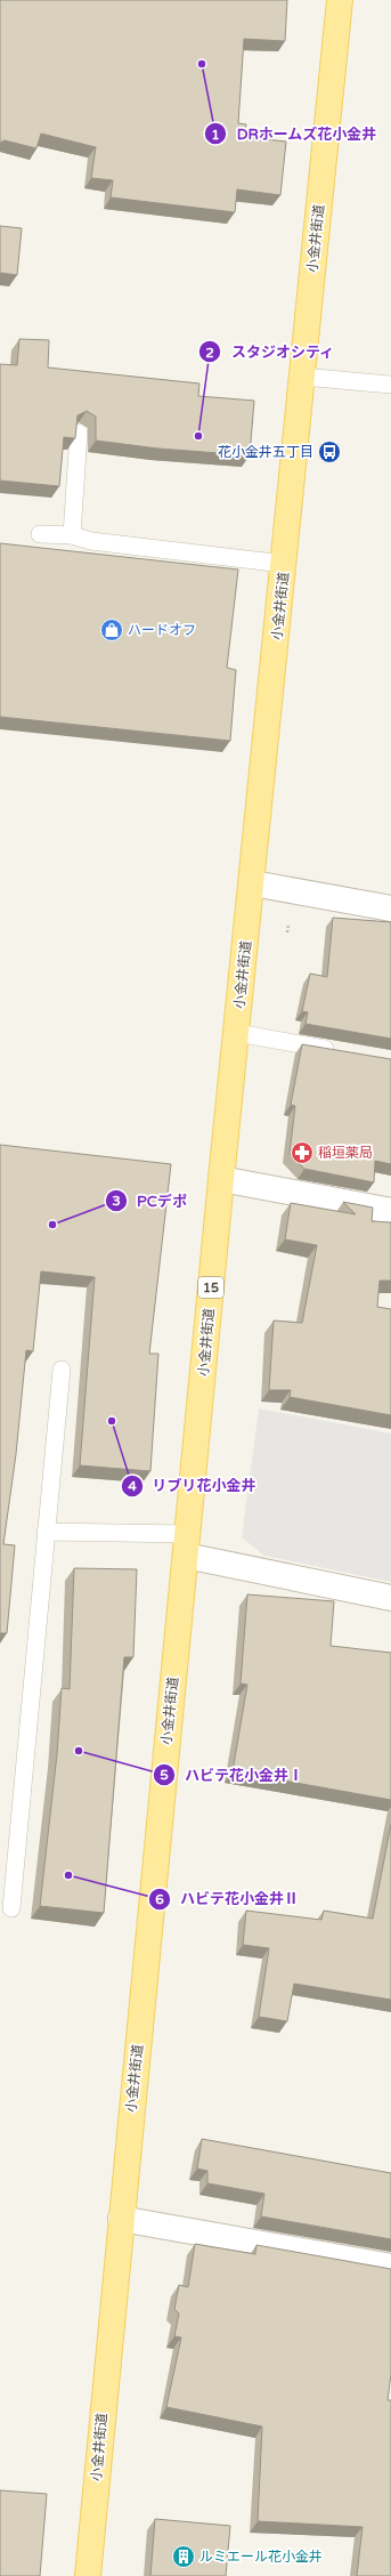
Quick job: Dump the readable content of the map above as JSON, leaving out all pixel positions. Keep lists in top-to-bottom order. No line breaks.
{"streets":{"main road":["小金井街道","15"]},"places":{"other":["DRホームズ花小金井","スタジオシティ","PCデポ","リブリ花小金井","ハビテ花小金井Ⅰ","ハビテ花小金井Ⅱ"],"bus stop":["花小金井五丁目"],"shop":["ハードオフ"],"pharmacy":["稲垣薬局"],"building":["ルミエール花小金井"]}}
